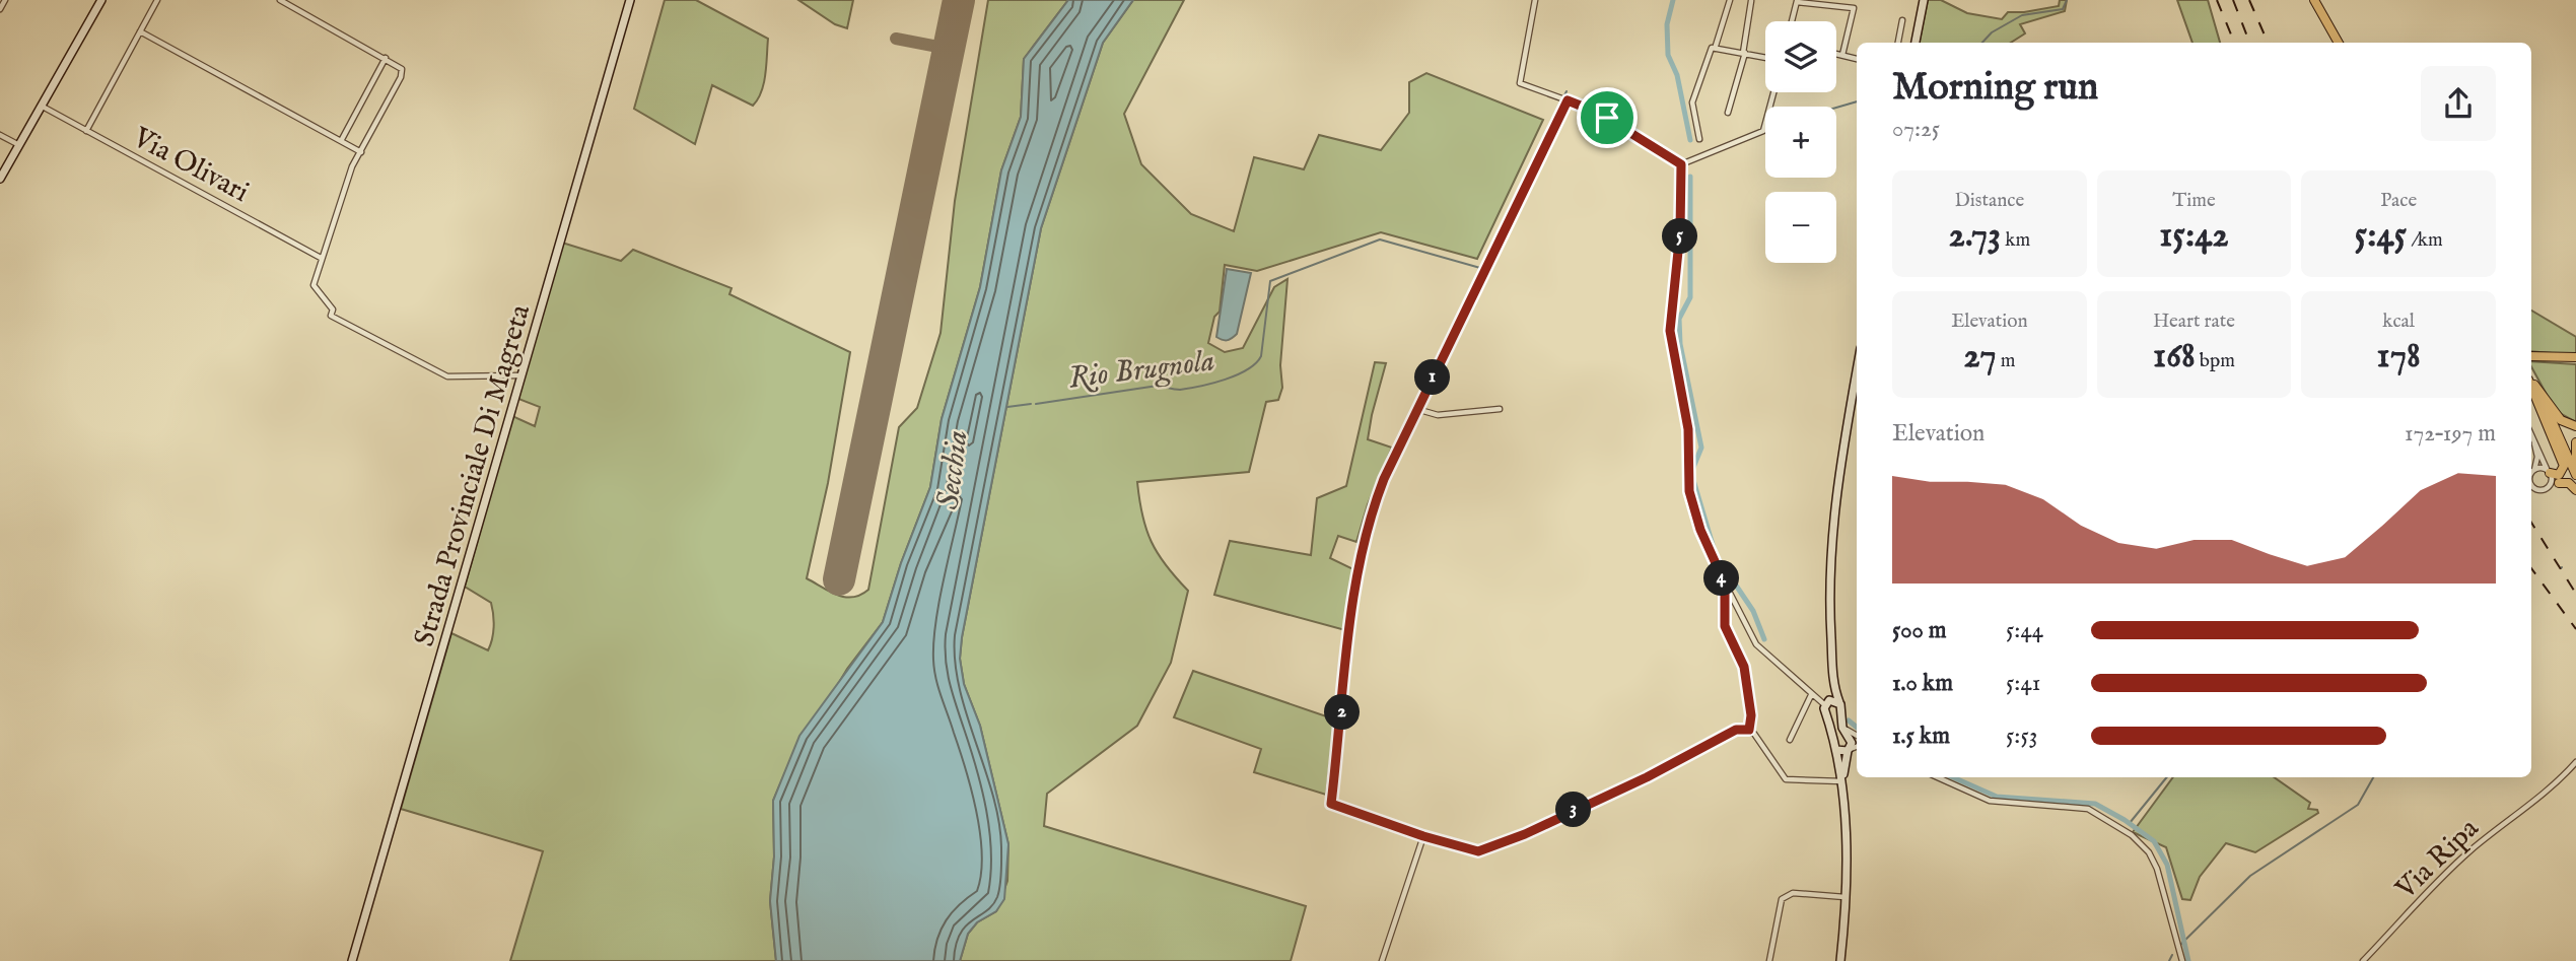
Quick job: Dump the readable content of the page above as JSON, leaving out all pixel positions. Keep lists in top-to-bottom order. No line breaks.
{"streets":{"main road":["Strada Provinciale Di Magreta"],"street":["Via Olivari","Via Ripa"]},"water":["Rio Brugnola","Secchia"],"page":{"map_buttons":["+","−"],"heading":["Morning run","07:25"],"stats":[["Distance","2.73 km"],["Time","15:42"],["Pace","5:45 /km"],["Elevation","27 m"],["Heart rate","168 bpm"],["kcal","178"]],"pins":["5","1","4","2","3"],"chart":["Elevation","172–197 m"],"list":[{"name":"500 m","note":"5:44"},{"name":"1.0 km","note":"5:41"},{"name":"1.5 km","note":"5:53"}]}}
